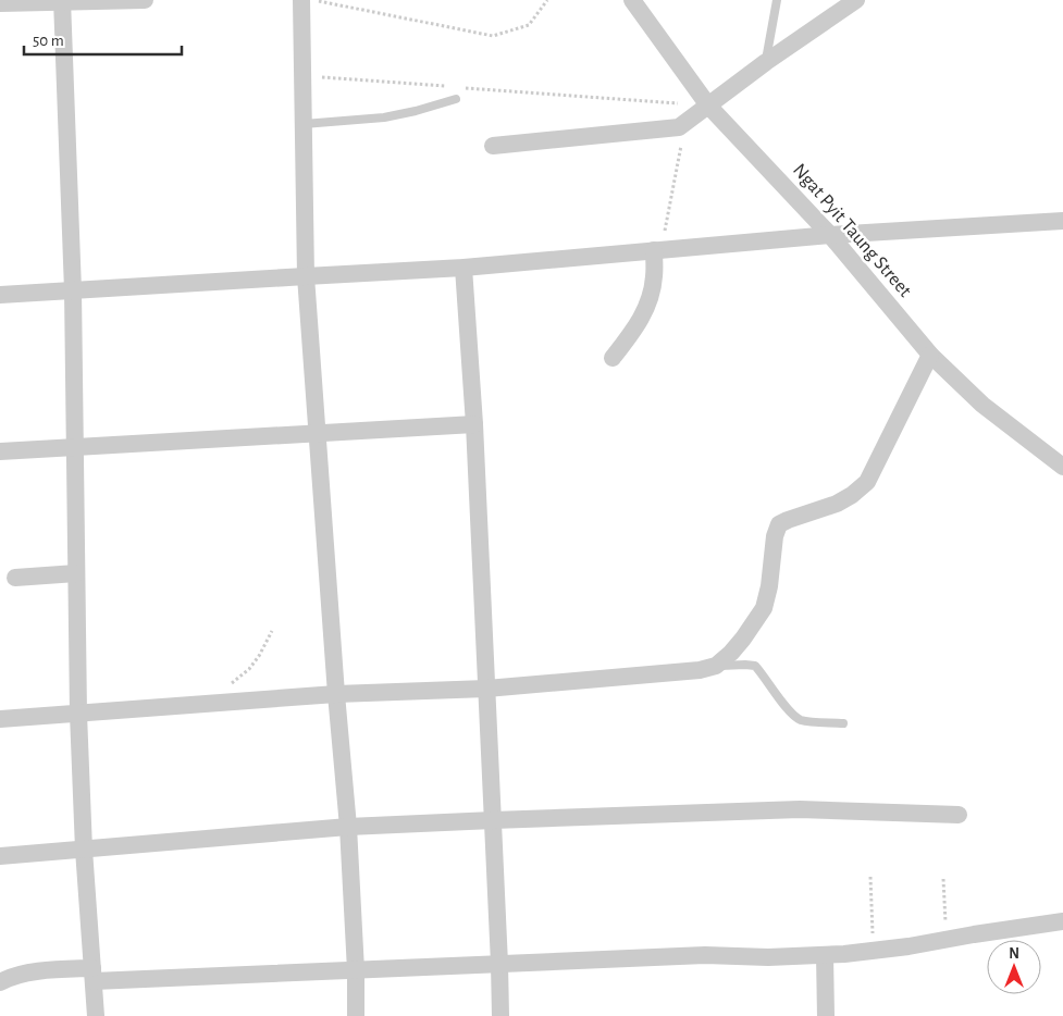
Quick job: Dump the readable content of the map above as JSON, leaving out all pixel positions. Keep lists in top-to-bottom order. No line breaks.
{"streets":{"street":["Ngat Pyit Taung Street"]},"scale_bar":"50 m","north":"top"}
